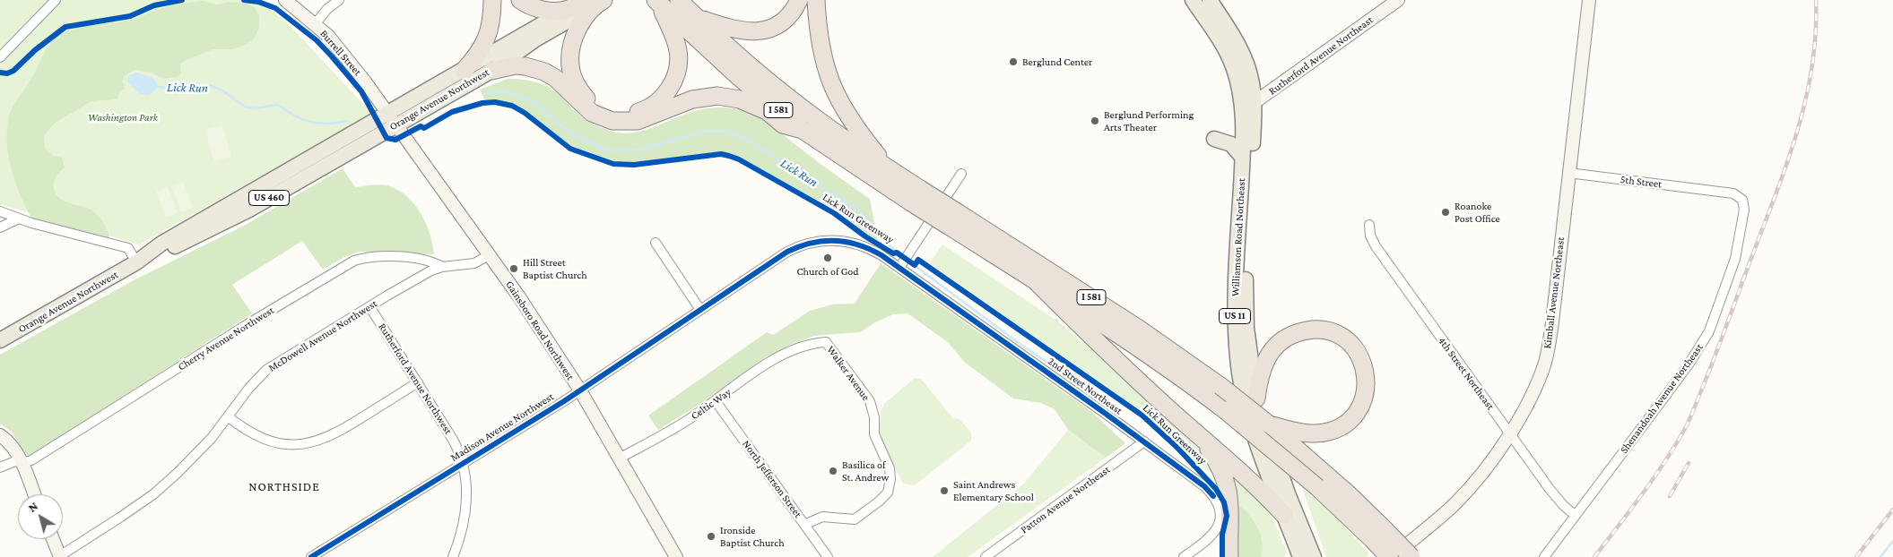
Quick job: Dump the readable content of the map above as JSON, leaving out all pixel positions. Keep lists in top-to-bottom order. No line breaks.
{"streets":{"highway":["I 581","US 460"],"main road":["Burrell Street","Rutherford Avenue Northeast","Orange Avenue Northwest","Williamson Road Northeast","Kimball Avenue Northeast","US 11","Gainsboro Road Northwest"],"street":["5th Street","McDowell Avenue Northwest","Cherry Avenue Northwest","Walker Avenue","4th Street Northeast","Rutherford Avenue Northwest","2nd Street Northeast","Shenandoah Avenue Northeast","Celtic Way","Madison Avenue Northwest","North Jefferson Street","Patton Avenue Northeast"],"cycle path":["Lick Run Greenway"]},"crossings":[["Burrell Street","Orange Avenue Northwest"],["Burrell Street","Gainsboro Road Northwest"],["Rutherford Avenue Northeast","Williamson Road Northeast"],["Orange Avenue Northwest","US 460"],["Orange Avenue Northwest","Gainsboro Road Northwest"],["5th Street","Kimball Avenue Northeast"],["5th Street","Shenandoah Avenue Northeast"],["Kimball Avenue Northeast","4th Street Northeast"],["Gainsboro Road Northwest","McDowell Avenue Northwest"],["Gainsboro Road Northwest","Celtic Way"],["Gainsboro Road Northwest","Madison Avenue Northwest"],["McDowell Avenue Northwest","Cherry Avenue Northwest"],["McDowell Avenue Northwest","Rutherford Avenue Northwest"],["Walker Avenue","Celtic Way"],["Walker Avenue","North Jefferson Street"],["4th Street Northeast","Shenandoah Avenue Northeast"],["Rutherford Avenue Northwest","Madison Avenue Northwest"],["2nd Street Northeast","Madison Avenue Northwest"],["2nd Street Northeast","Patton Avenue Northeast"],["Celtic Way","North Jefferson Street"]],"districts":["NORTHSIDE"],"water":["Lick Run"],"parks":["Washington Park"],"places":["Berglund Center","Berglund Performing Arts Theater","Roanoke Post Office","Church of God","Hill Street Baptist Church","Basilica of St. Andrew","Saint Andrews Elementary School","Ironside Baptist Church"],"north":"top left"}
